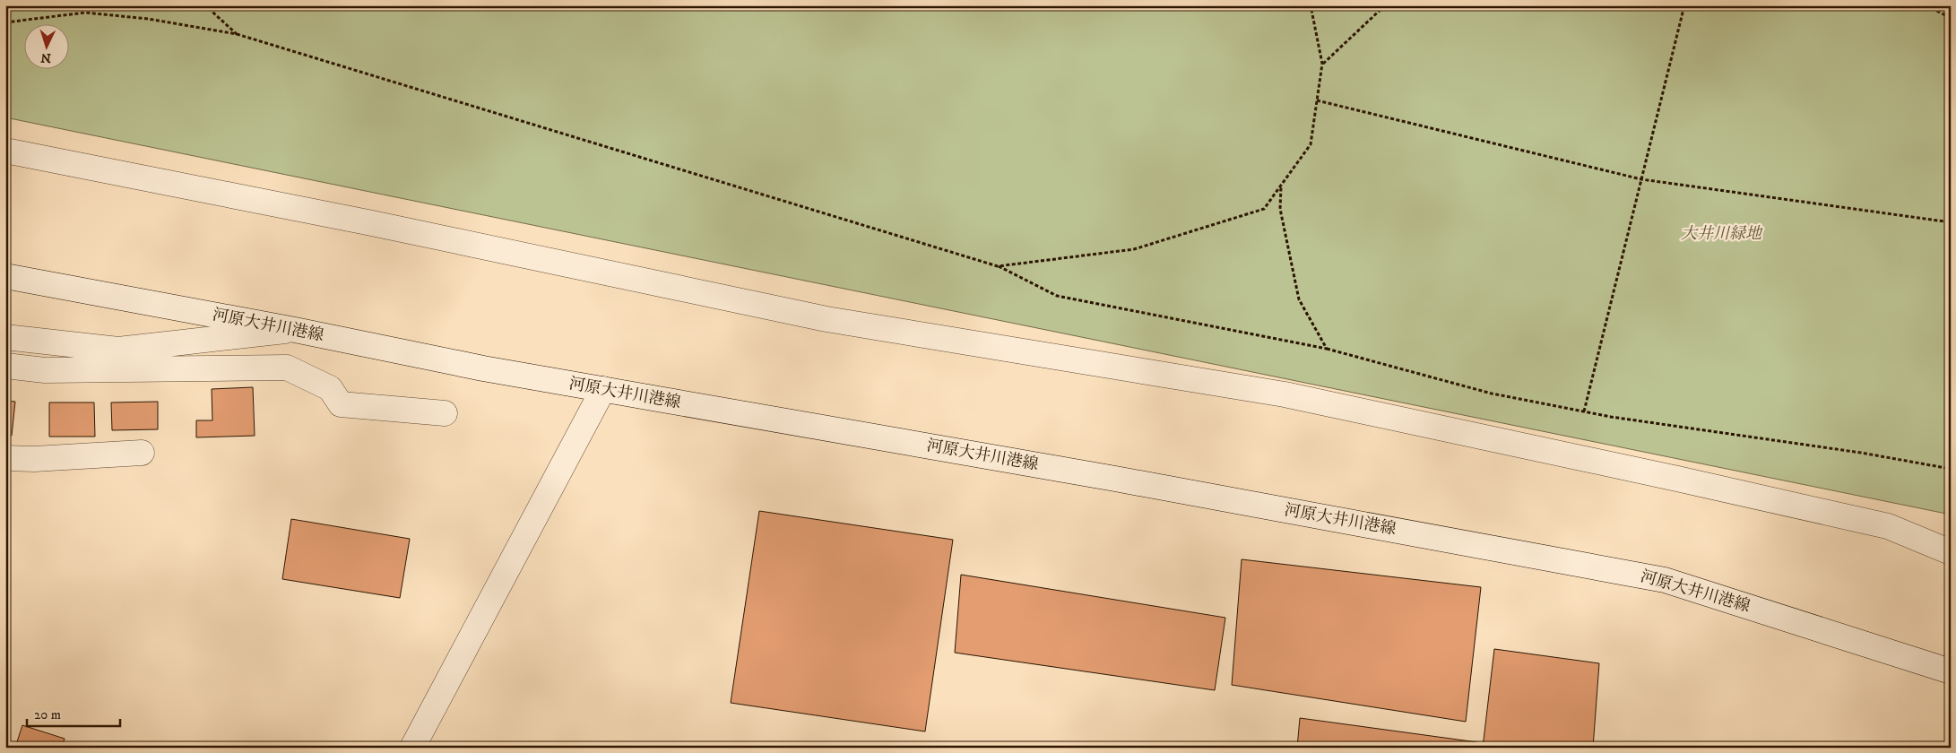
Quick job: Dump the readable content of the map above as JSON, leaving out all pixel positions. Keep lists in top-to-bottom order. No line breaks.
{"streets":{"street":["河原大井川港線"]},"parks":["大井川緑地"],"scale_bar":"20 m","north":"bottom"}
